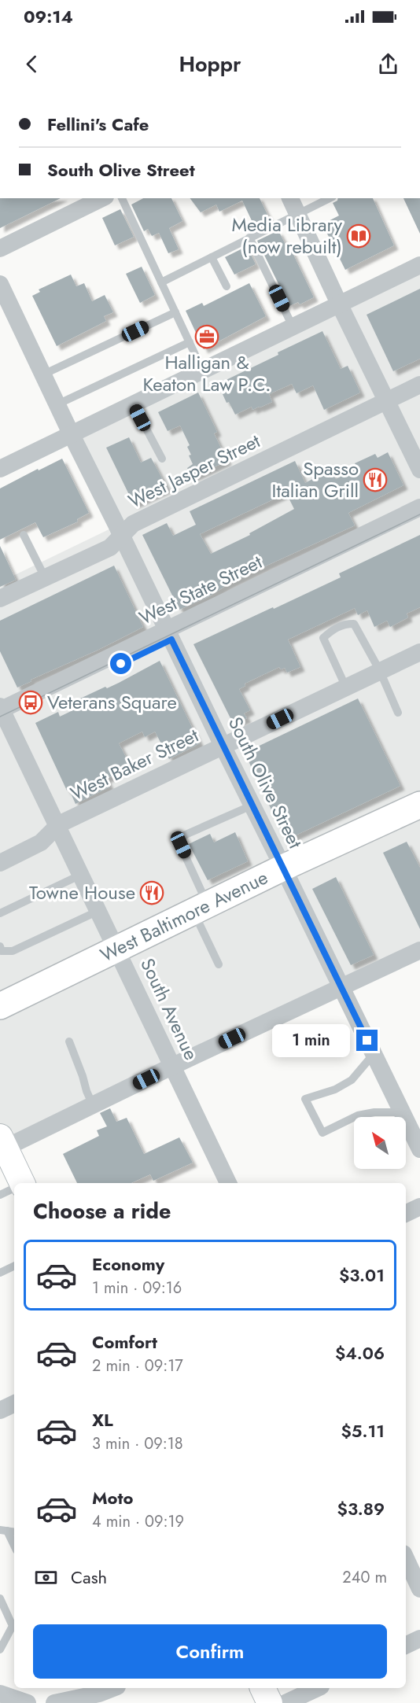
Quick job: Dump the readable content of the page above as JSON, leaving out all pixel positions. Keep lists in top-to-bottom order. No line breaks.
{"streets":{"main road":["West Baltimore Avenue"],"street":["West Jasper Street","West State Street","West Baker Street","South Olive Street","South Avenue"]},"crossings":[["West Jasper Street","South Olive Street"],["West State Street","South Olive Street"],["West Baker Street","South Olive Street"],["West Baker Street","South Avenue"],["South Olive Street","West Baltimore Avenue"],["West Baltimore Avenue","South Avenue"]],"places":{"library":["Media Library (now rebuilt)"],"office":["Halligan & Keaton Law P.C."],"restaurant":["Spasso Italian Grill","Towne House"],"bus stop":["Veterans Square"]},"north":"top left","page":{"status":"09:14","header":"Hoppr","banner":["Fellini's Cafe","South Olive Street"],"bubble":"1 min","heading":"Choose a ride","list":[{"name":"Economy","note":"1 min · 09:16","value":"$3.01"},{"name":"Comfort","note":"2 min · 09:17","value":"$4.06"},{"name":"XL","note":"3 min · 09:18","value":"$5.11"},{"name":"Moto","note":"4 min · 09:19","value":"$3.89"}],"pay":["Cash","240 m"],"buttons":"Confirm"}}
